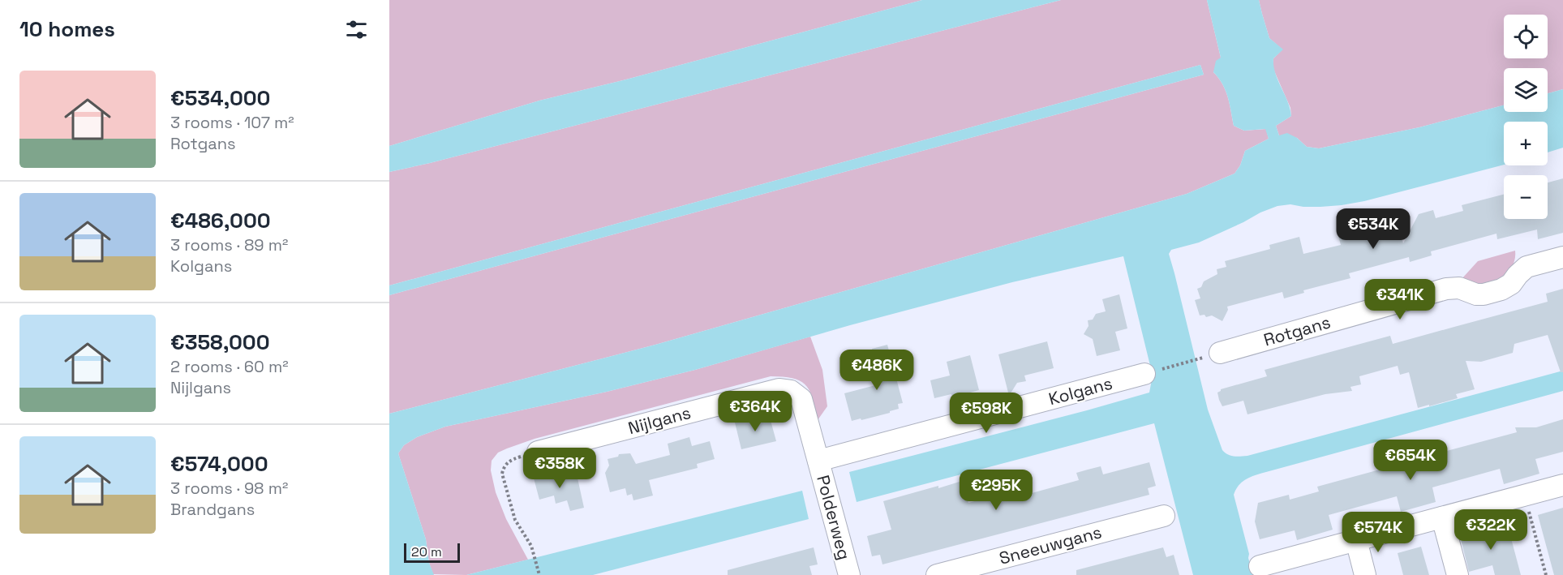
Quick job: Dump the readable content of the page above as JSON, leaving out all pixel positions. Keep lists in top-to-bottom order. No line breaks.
{"streets":{"street":["Rotgans","Kolgans","Nijlgans","Polderweg","Sneeuwgans"]},"crossings":[["Kolgans","Nijlgans"],["Kolgans","Polderweg"],["Nijlgans","Polderweg"]],"scale_bar":"20 m","page":{"heading":"10 homes","map_buttons":["+","−"],"list":[{"name":"€534,000","note":"3 rooms · 107 m² · Rotgans"},{"name":"€486,000","note":"3 rooms · 89 m² · Kolgans"},{"name":"€358,000","note":"2 rooms · 60 m² · Nijlgans"},{"name":"€574,000","note":"3 rooms · 98 m² · Brandgans"}],"price":["€534K","€341K","€486K","€364K","€598K","€654K","€358K","€295K","€322K","€574K"],"scale":"20 m"}}
